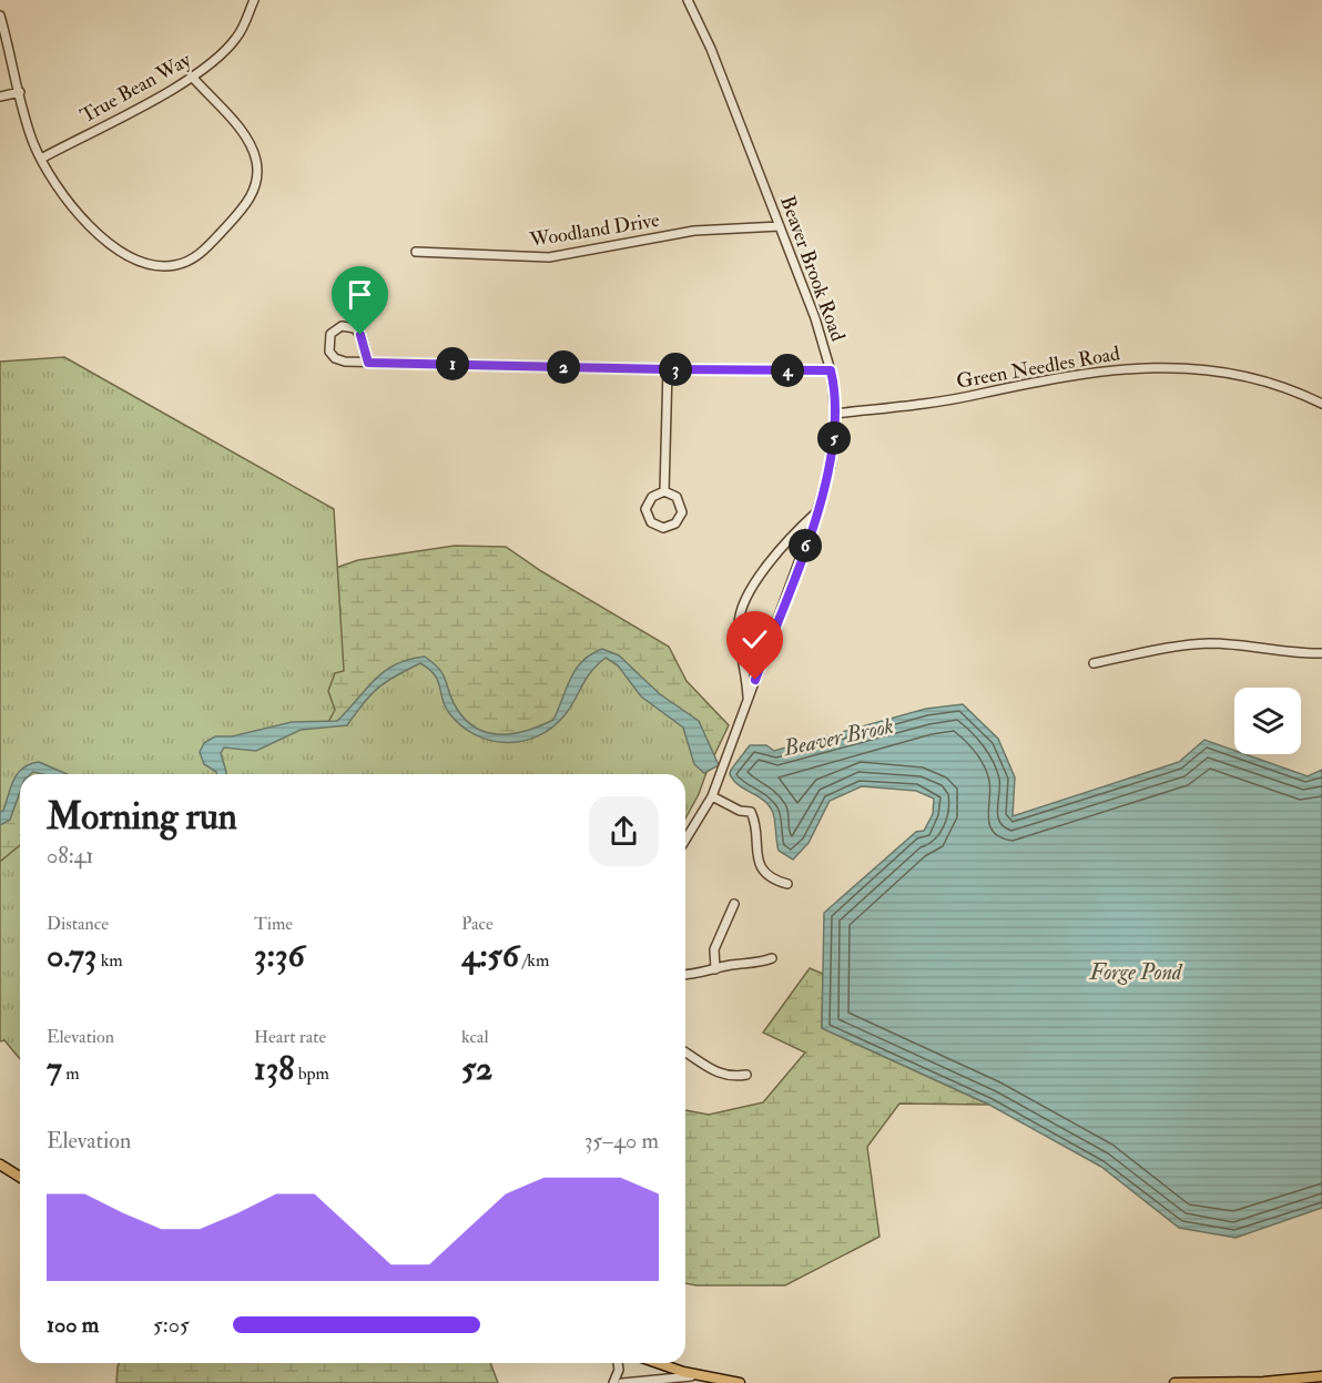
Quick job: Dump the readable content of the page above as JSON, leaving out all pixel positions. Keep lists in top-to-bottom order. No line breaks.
{"streets":{"street":["True Bean Way","Woodland Drive","Beaver Brook Road","Green Needles Road"]},"crossings":[["Woodland Drive","Beaver Brook Road"],["Beaver Brook Road","Green Needles Road"]],"water":["Beaver Brook","Forge Pond"],"page":{"pins":["1","2","3","4","5","6"],"heading":["Morning run","08:41"],"stats":[["Distance","0.73 km"],["Time","3:36"],["Pace","4:56 /km"],["Elevation","7 m"],["Heart rate","138 bpm"],["kcal","52"]],"chart":["Elevation","35–40 m"],"list":[{"name":"100 m","note":"5:05"}]}}
